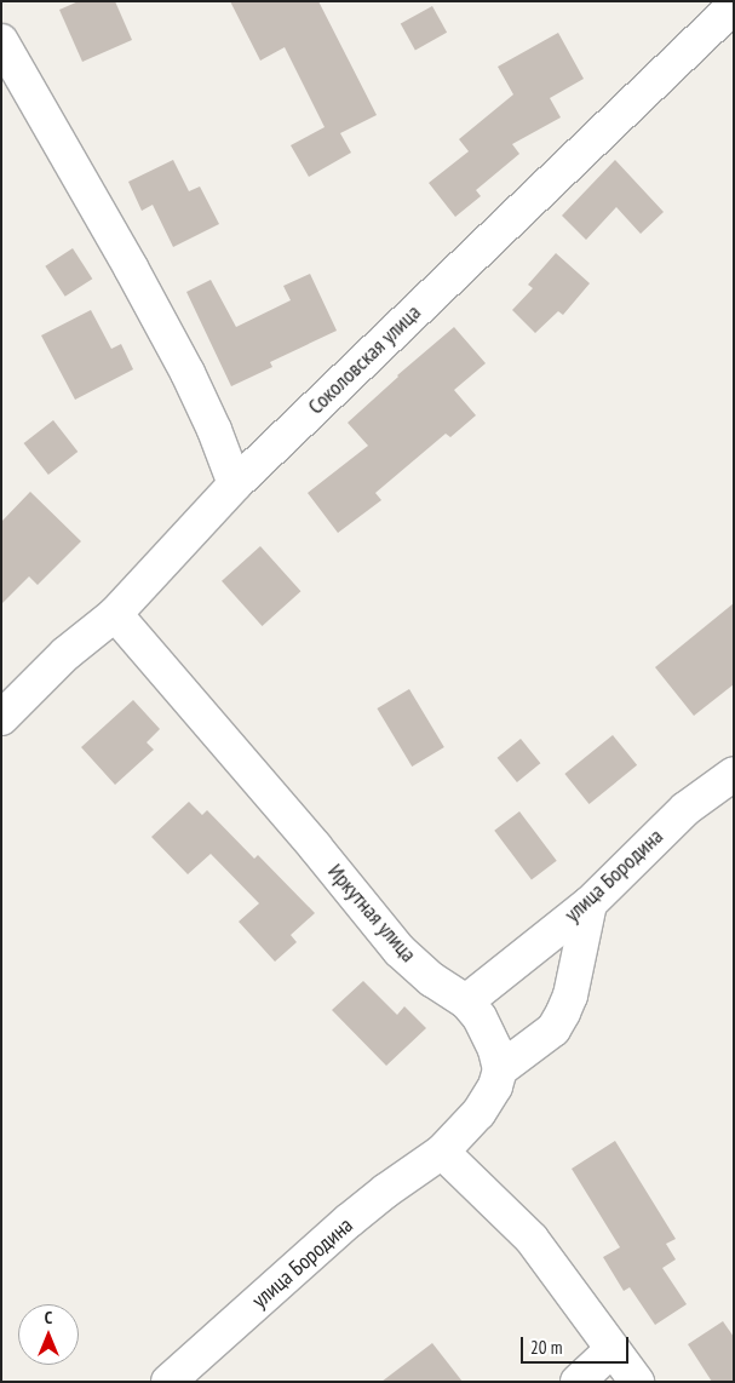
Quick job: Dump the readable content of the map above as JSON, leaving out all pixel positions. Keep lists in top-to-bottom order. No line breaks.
{"streets":{"street":["Соколовская улица","улица Бородина","Иркутная улица"]},"crossings":[["Соколовская улица","Иркутная улица"],["улица Бородина","Иркутная улица"]],"scale_bar":"20 m","north":"top"}
